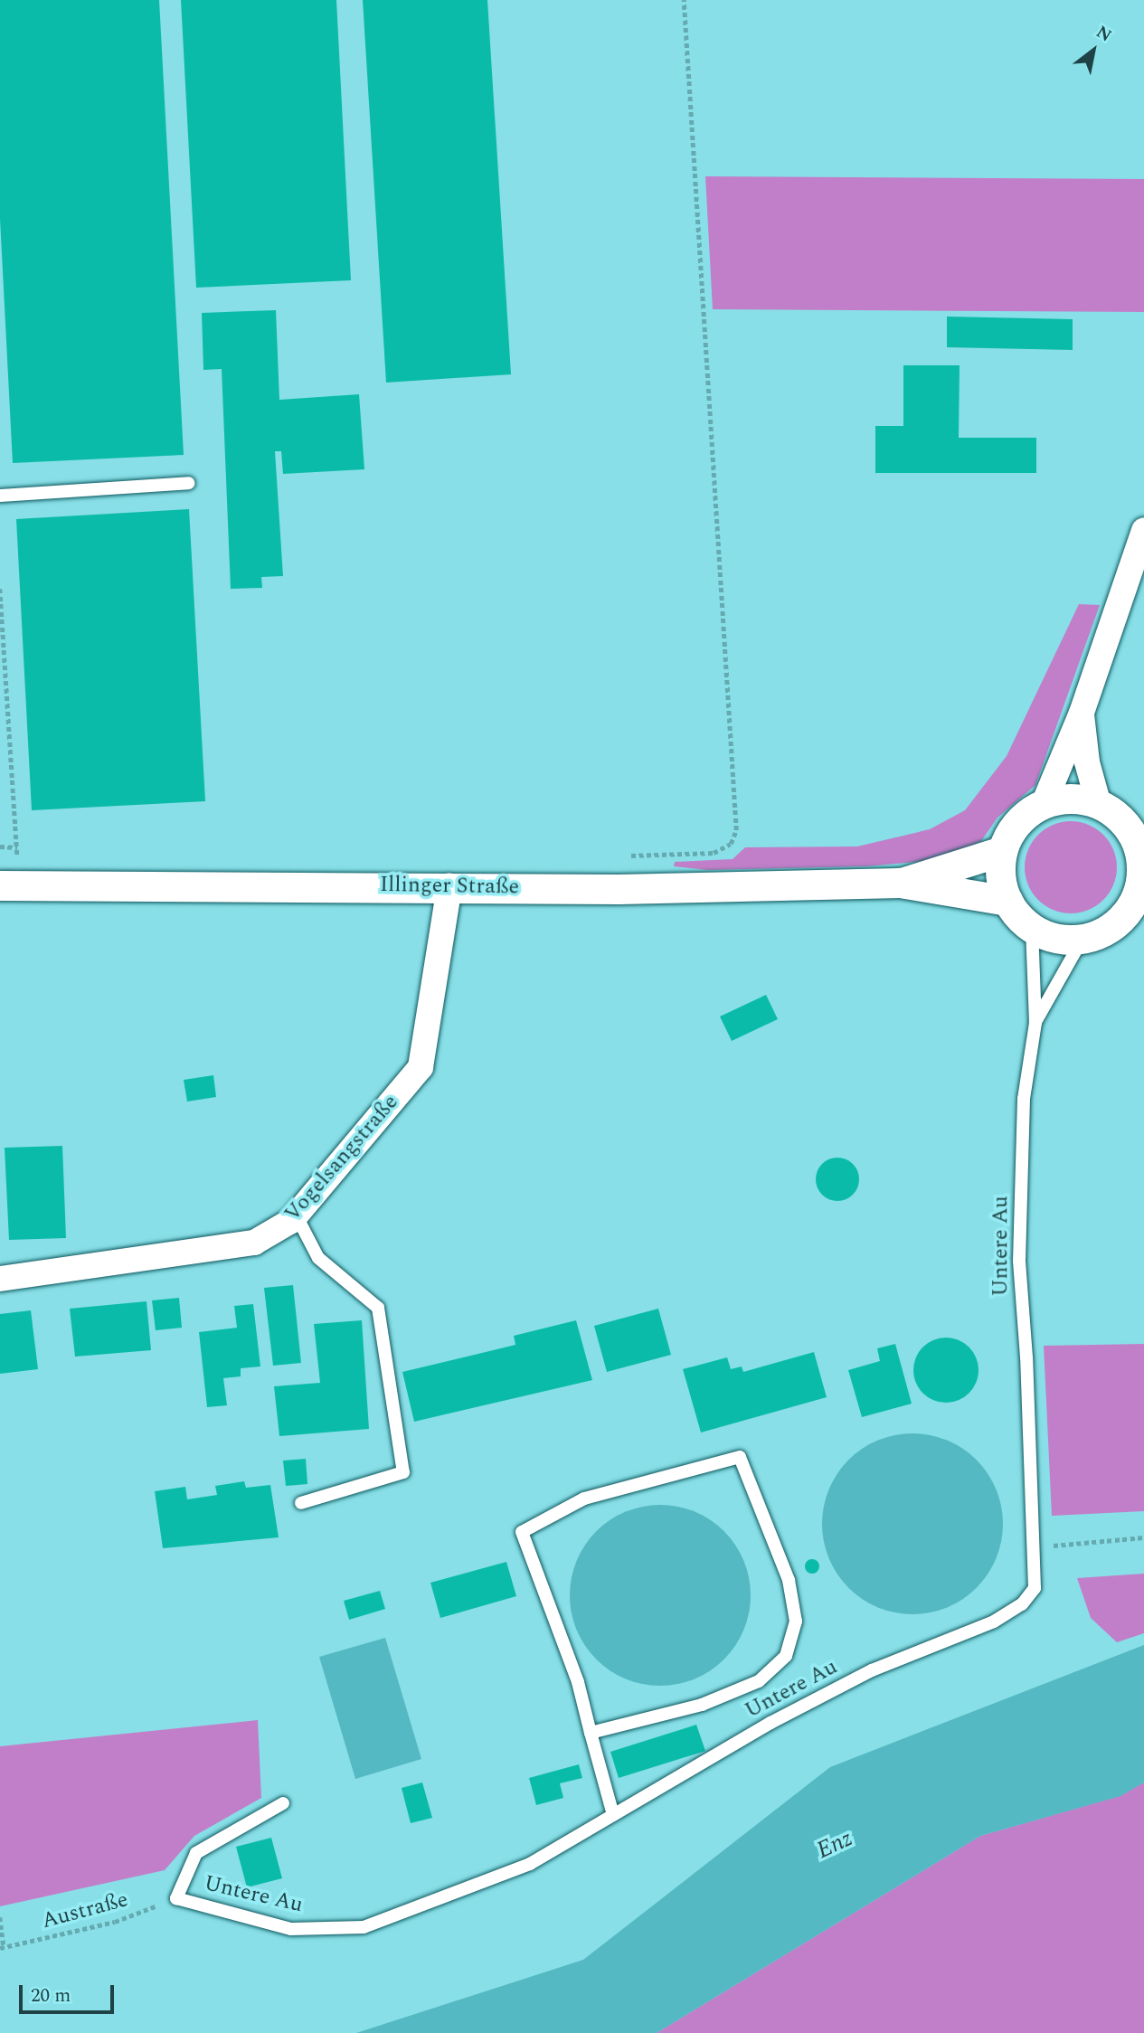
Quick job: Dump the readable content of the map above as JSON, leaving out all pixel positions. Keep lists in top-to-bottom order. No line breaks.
{"streets":{"street":["Illinger Straße","Vogelsangstraße"],"lane":["Untere Au"],"path":["Austraße"]},"crossings":[["Illinger Straße","Vogelsangstraße"],["Illinger Straße","Untere Au"],["Untere Au","Austraße"]],"water":["Enz"],"scale_bar":"20 m","north":"top right"}
